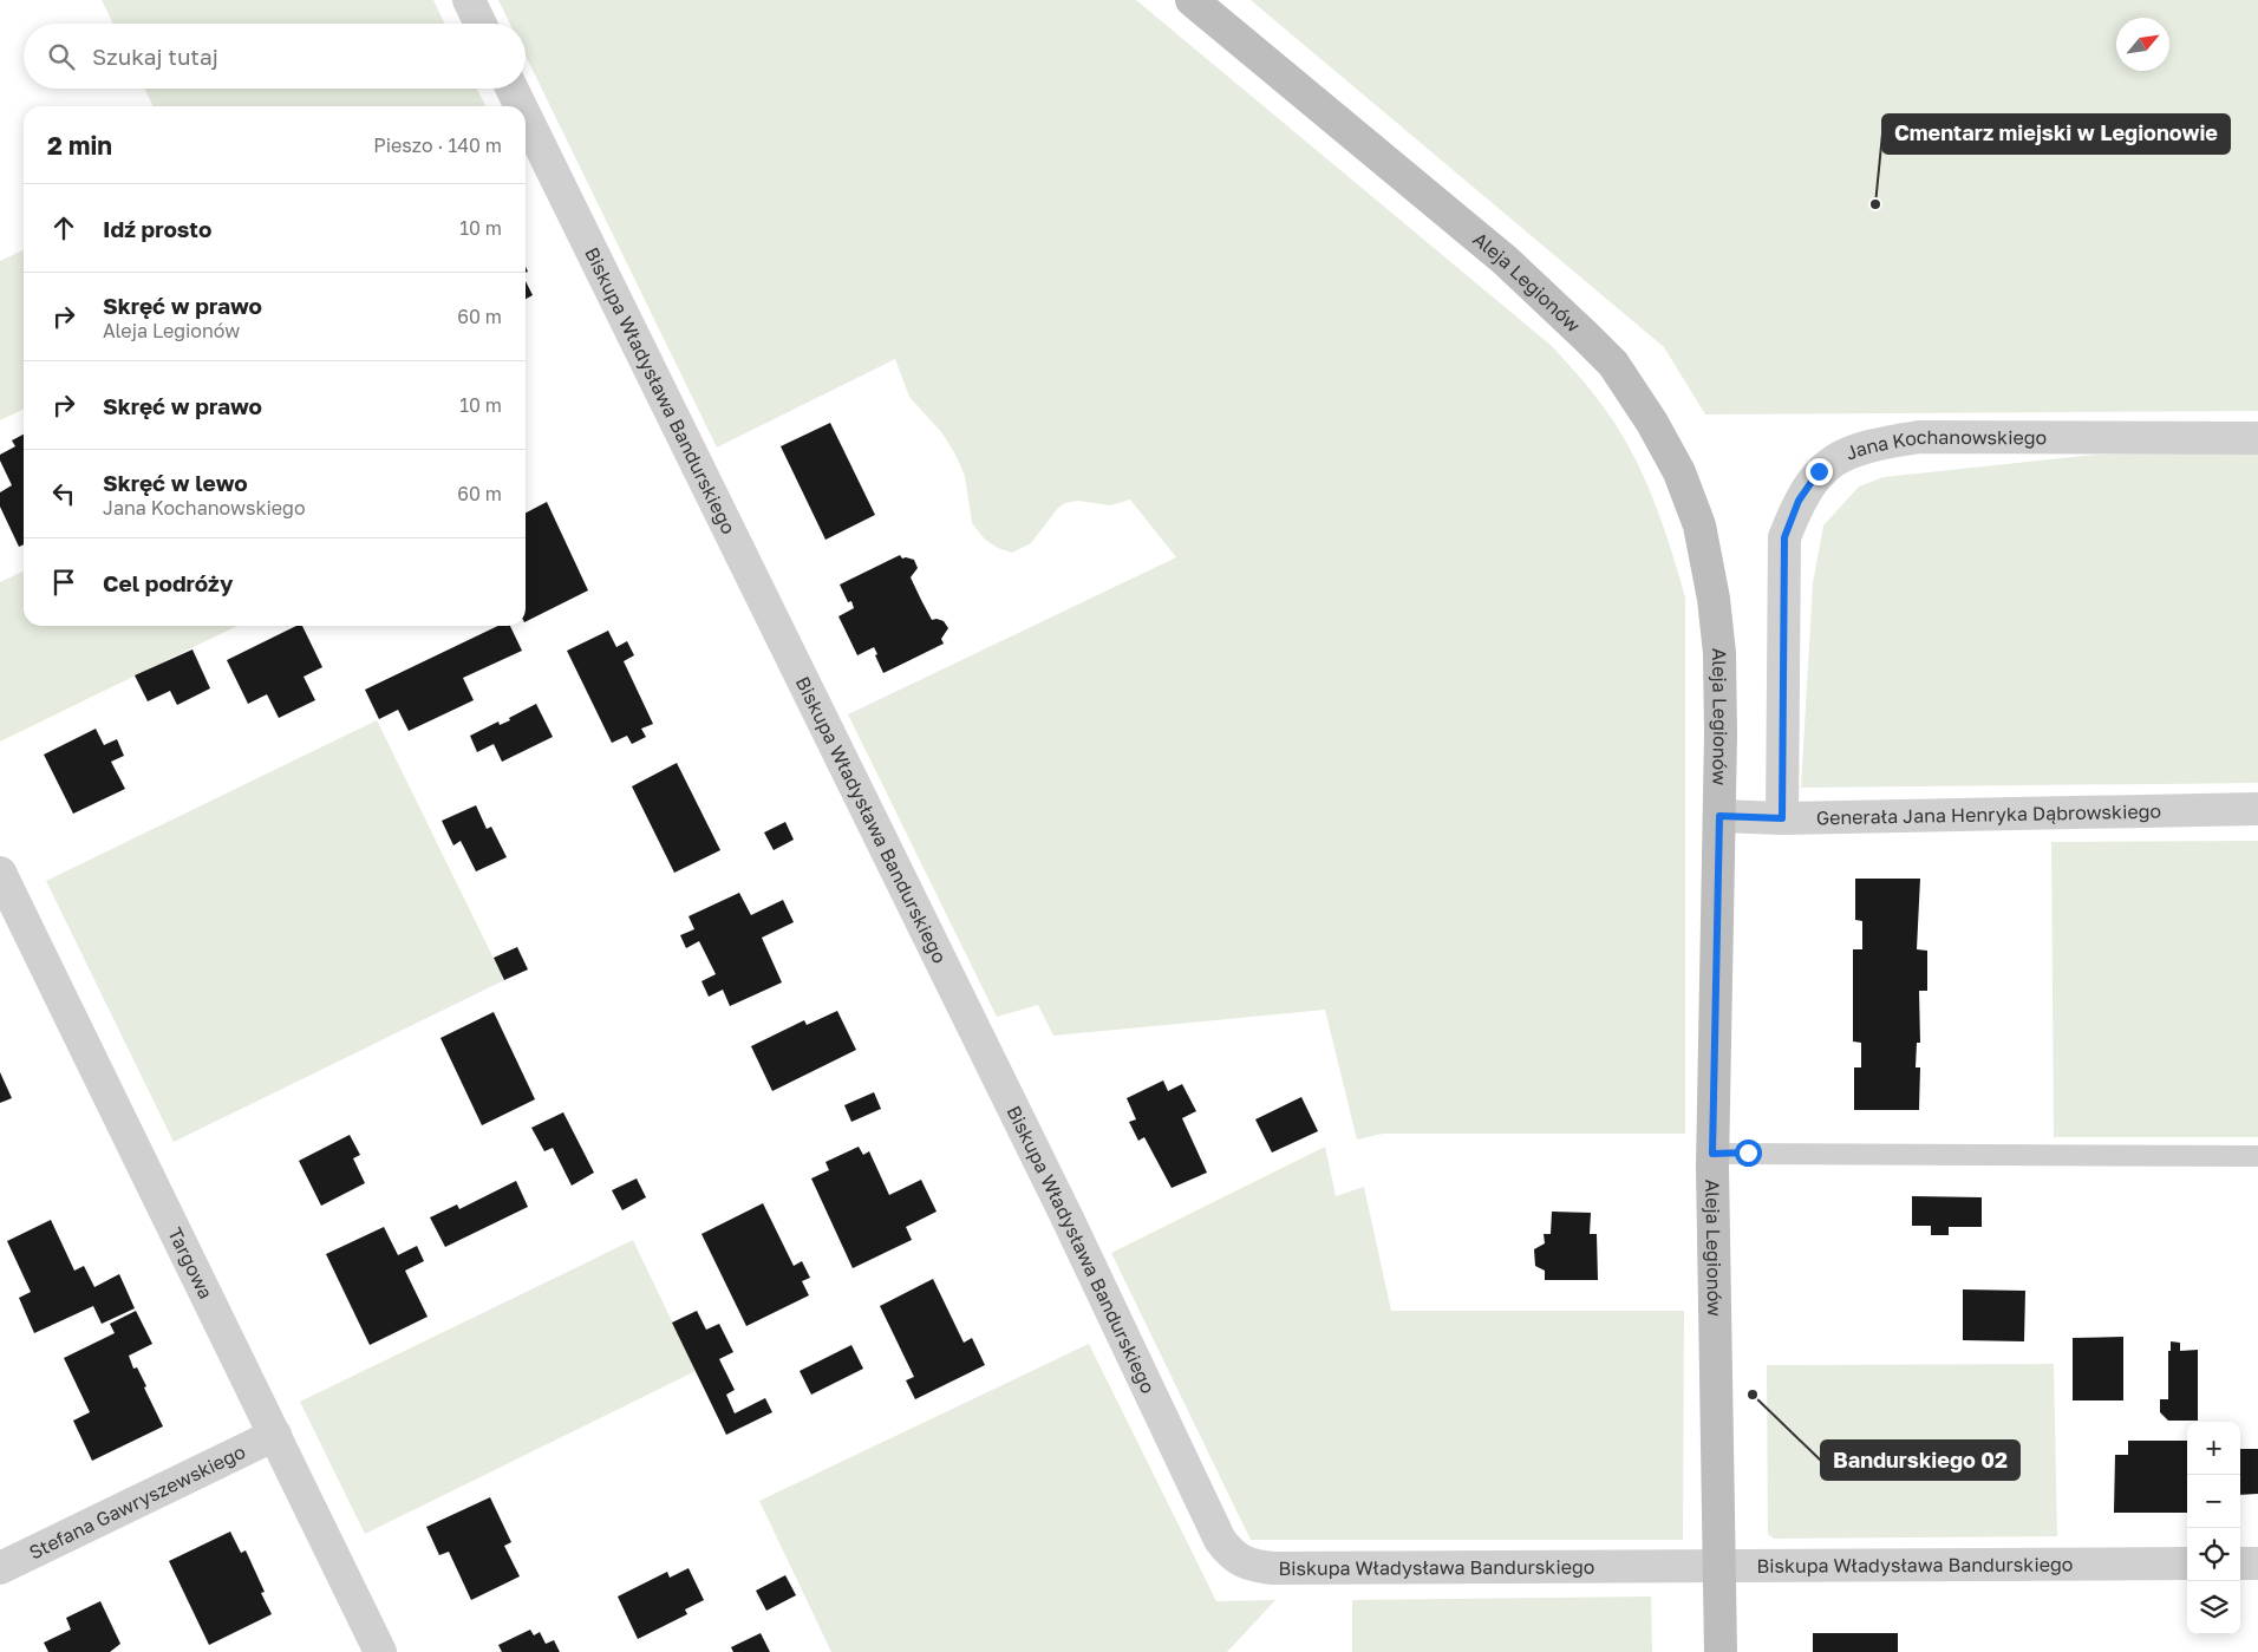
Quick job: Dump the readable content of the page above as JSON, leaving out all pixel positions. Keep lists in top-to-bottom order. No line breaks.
{"streets":{"street":["Aleja Legionów","Biskupa Władysława Bandurskiego","Jana Kochanowskiego","Generała Jana Henryka Dąbrowskiego","Targowa","Stefana Gawryszewskiego"]},"crossings":[["Aleja Legionów","Biskupa Władysława Bandurskiego"],["Aleja Legionów","Generała Jana Henryka Dąbrowskiego"],["Jana Kochanowskiego","Generała Jana Henryka Dąbrowskiego"],["Targowa","Stefana Gawryszewskiego"]],"places":["Cmentarz miejski w Legionowie","Bandurskiego 02"],"north":"top right","page":{"search":"Szukaj tutaj","heading":["2 min","Pieszo · 140 m"],"list":[["Idź prosto","10 m"],["Skręć w prawo","Aleja Legionów","60 m"],["Skręć w prawo","10 m"],["Skręć w lewo","Jana Kochanowskiego","60 m"],"Cel podróży"],"map_buttons":["+","−"]}}
